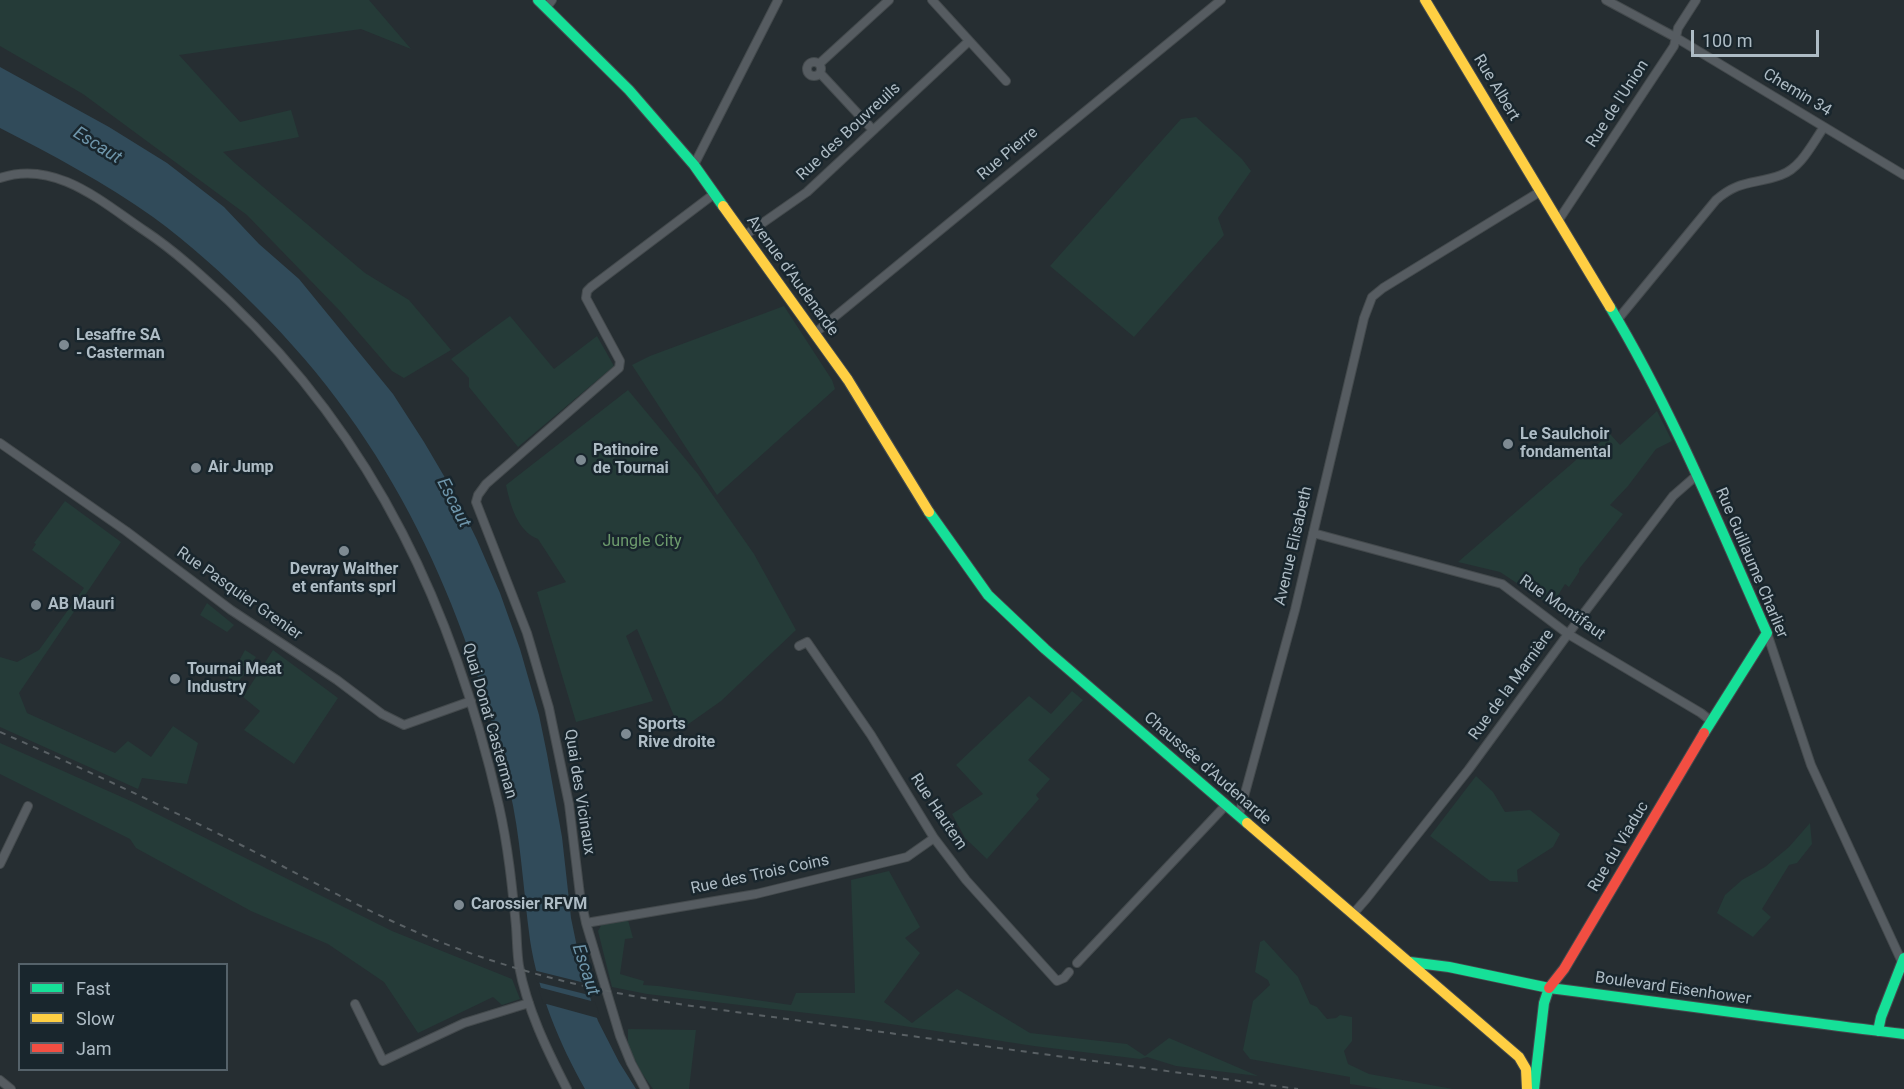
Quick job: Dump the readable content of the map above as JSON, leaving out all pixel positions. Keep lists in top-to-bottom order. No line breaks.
{"streets":{"main road":["Rue Albert","Avenue d'Audenarde","Rue Guillaume Charlier","Chaussée d'Audenarde","Rue du Viaduc","Boulevard Eisenhower"],"street":["Chemin 34","Rue de l'Union","Rue des Bouvreuils","Rue Pierre","Avenue Elisabeth","Rue Pasquier Grenier","Rue Montifaut","Rue de la Marnière","Quai Donat Casterman","Quai des Vicinaux","Rue Hautem","Rue des Trois Coins"]},"crossings":[["Rue Albert","Avenue Elisabeth"],["Rue Albert","Rue Guillaume Charlier"],["Chemin 34","Rue de l'Union"],["Rue de l'Union","Rue Guillaume Charlier"],["Rue des Bouvreuils","Avenue d'Audenarde"],["Rue Pierre","Avenue d'Audenarde"],["Avenue d'Audenarde","Chaussée d'Audenarde"],["Avenue d'Audenarde","Quai des Vicinaux"],["Avenue Elisabeth","Rue Guillaume Charlier"],["Avenue Elisabeth","Rue Montifaut"],["Avenue Elisabeth","Chaussée d'Audenarde"],["Rue Guillaume Charlier","Rue de la Marnière"],["Rue Guillaume Charlier","Rue du Viaduc"],["Rue Pasquier Grenier","Quai Donat Casterman"],["Rue Montifaut","Rue de la Marnière"],["Rue Montifaut","Rue du Viaduc"],["Rue de la Marnière","Chaussée d'Audenarde"],["Quai des Vicinaux","Rue des Trois Coins"],["Rue Hautem","Rue des Trois Coins"],["Rue du Viaduc","Boulevard Eisenhower"]],"water":["Escaut"],"parks":["Jungle City"],"places":["Lesaffre SA - Casterman","Le Saulchoir fondamental","Patinoire de Tournai","Air Jump","Devray Walther et enfants sprl","AB Mauri","Tournai Meat Industry","Sports Rive droite","Carossier RFVM"],"legend":["Fast","Slow","Jam"],"scale_bar":"100 m"}
